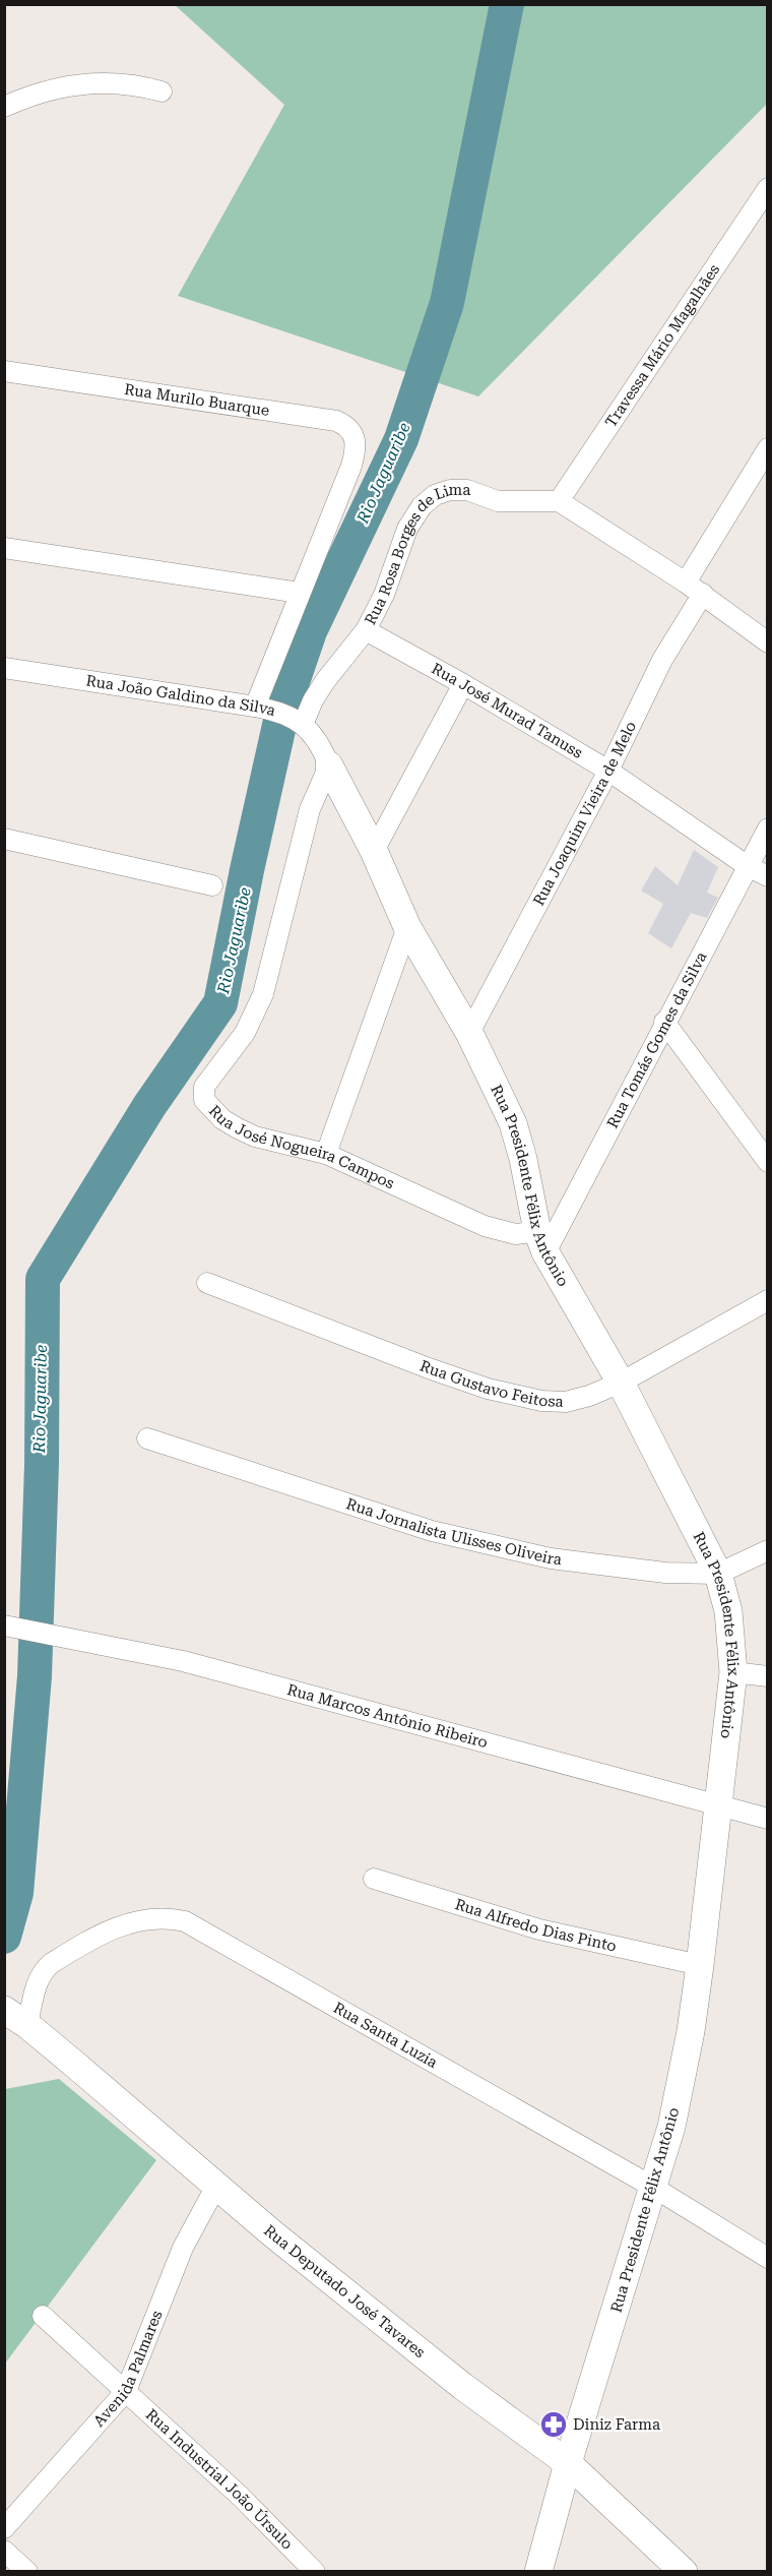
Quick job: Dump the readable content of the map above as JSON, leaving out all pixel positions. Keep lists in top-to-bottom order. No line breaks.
{"streets":{"street":["Travessa Mário Magalhães","Rua Murilo Buarque","Rua Rosa Borges de Lima","Rua João Galdino da Silva","Rua José Murad Tanuss","Rua Joaquim Vieira de Melo","Rua Tomás Gomes da Silva","Rua José Nogueira Campos","Rua Presidente Félix Antônio","Rua Gustavo Feitosa","Rua Jornalista Ulisses Oliveira","Rua Marcos Antônio Ribeiro","Rua Alfredo Dias Pinto","Rua Santa Luzia","Rua Deputado José Tavares","Avenida Palmares","Rua Industrial João Úrsulo"]},"crossings":[["Travessa Mário Magalhães","Rua Rosa Borges de Lima"],["Rua Rosa Borges de Lima","Rua João Galdino da Silva"],["Rua Rosa Borges de Lima","Rua José Murad Tanuss"],["Rua José Murad Tanuss","Rua Joaquim Vieira de Melo"],["Rua José Murad Tanuss","Rua Tomás Gomes da Silva"],["Rua Joaquim Vieira de Melo","Rua Presidente Félix Antônio"],["Rua Tomás Gomes da Silva","Rua José Nogueira Campos"],["Rua Tomás Gomes da Silva","Rua Presidente Félix Antônio"],["Rua José Nogueira Campos","Rua Presidente Félix Antônio"],["Rua Presidente Félix Antônio","Rua Gustavo Feitosa"],["Rua Presidente Félix Antônio","Rua Jornalista Ulisses Oliveira"],["Rua Presidente Félix Antônio","Rua Marcos Antônio Ribeiro"],["Rua Presidente Félix Antônio","Rua Alfredo Dias Pinto"],["Rua Presidente Félix Antônio","Rua Santa Luzia"],["Rua Presidente Félix Antônio","Rua Deputado José Tavares"],["Rua Santa Luzia","Rua Deputado José Tavares"],["Rua Deputado José Tavares","Avenida Palmares"],["Avenida Palmares","Rua Industrial João Úrsulo"]],"water":["Rio Jaguaribe"],"places":{"pharmacy":["Diniz Farma"]}}
